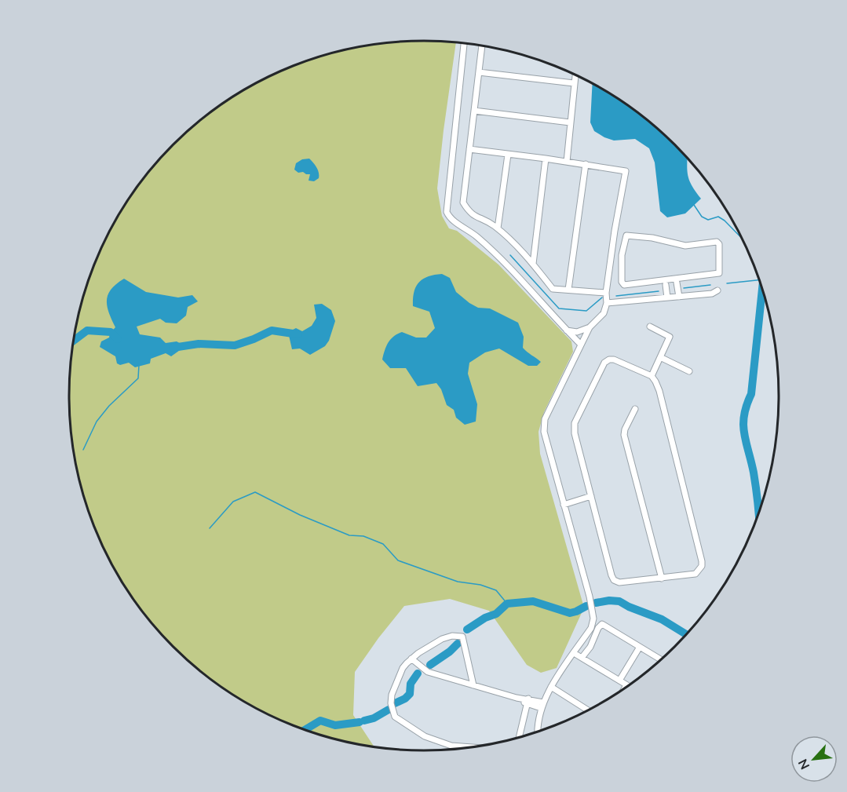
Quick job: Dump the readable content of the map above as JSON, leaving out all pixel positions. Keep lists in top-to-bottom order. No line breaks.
{"north":"bottom left"}
